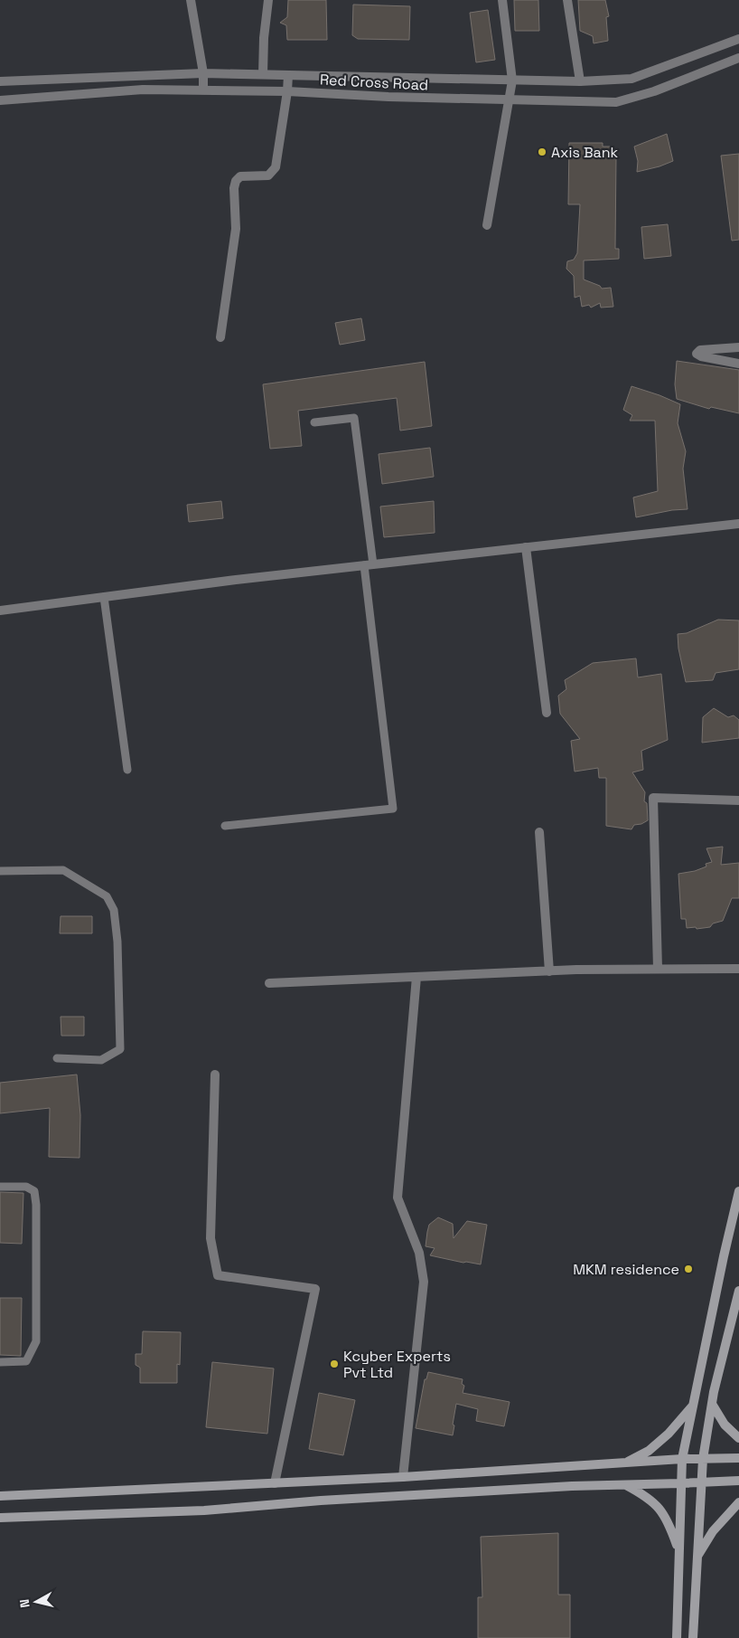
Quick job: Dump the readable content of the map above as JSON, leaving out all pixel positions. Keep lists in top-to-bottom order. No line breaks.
{"streets":{"street":["Red Cross Road"]},"places":["Axis Bank","MKM residence","Kcyber Experts Pvt Ltd"],"north":"left"}
